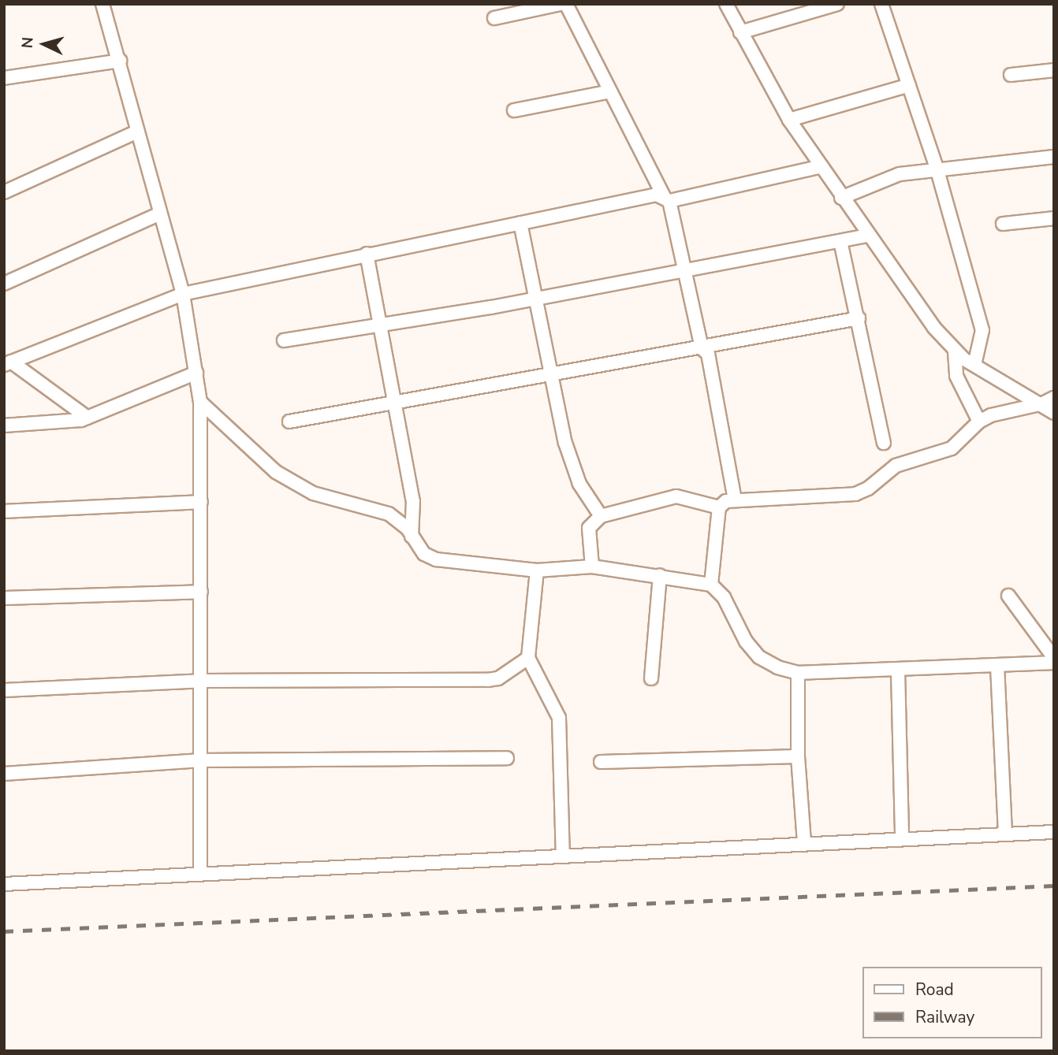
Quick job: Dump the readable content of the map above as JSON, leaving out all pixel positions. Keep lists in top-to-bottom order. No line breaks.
{"legend":["Road","Railway"],"north":"left"}
